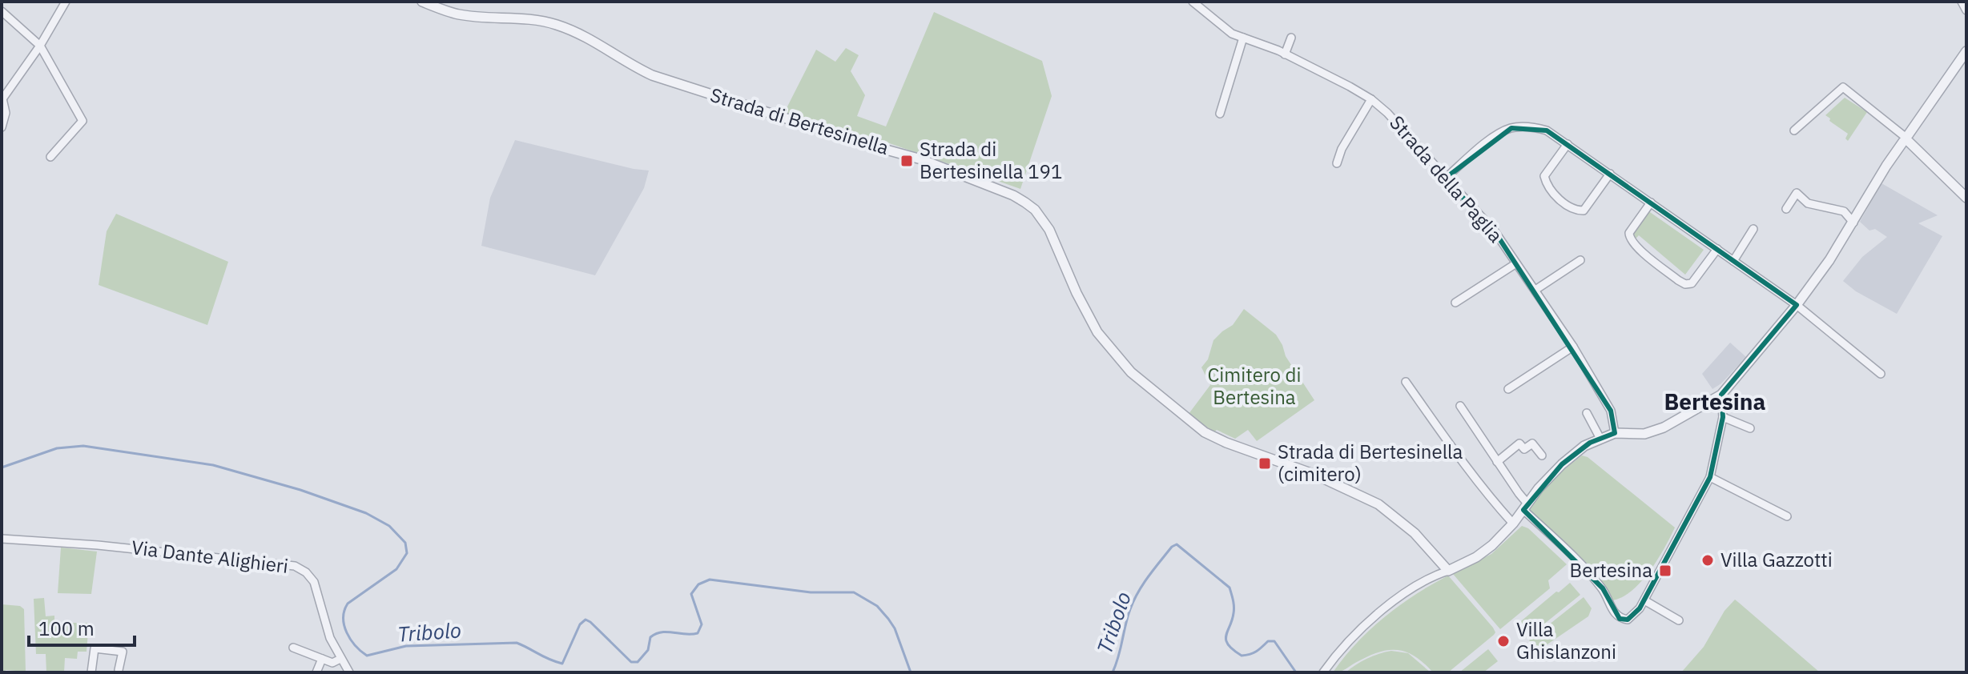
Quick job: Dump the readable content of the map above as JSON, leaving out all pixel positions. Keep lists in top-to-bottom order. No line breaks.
{"streets":{"street":["Strada di Bertesinella","Strada della Paglia","Via Dante Alighieri"]},"districts":["Bertesina"],"water":["Tribolo"],"parks":["Cimitero di Bertesina"],"places":{"transit":["Strada di Bertesinella 191","Strada di Bertesinella (cimitero)","Bertesina"],"other":["Villa Gazzotti","Villa Ghislanzoni"]},"scale_bar":"100 m"}
